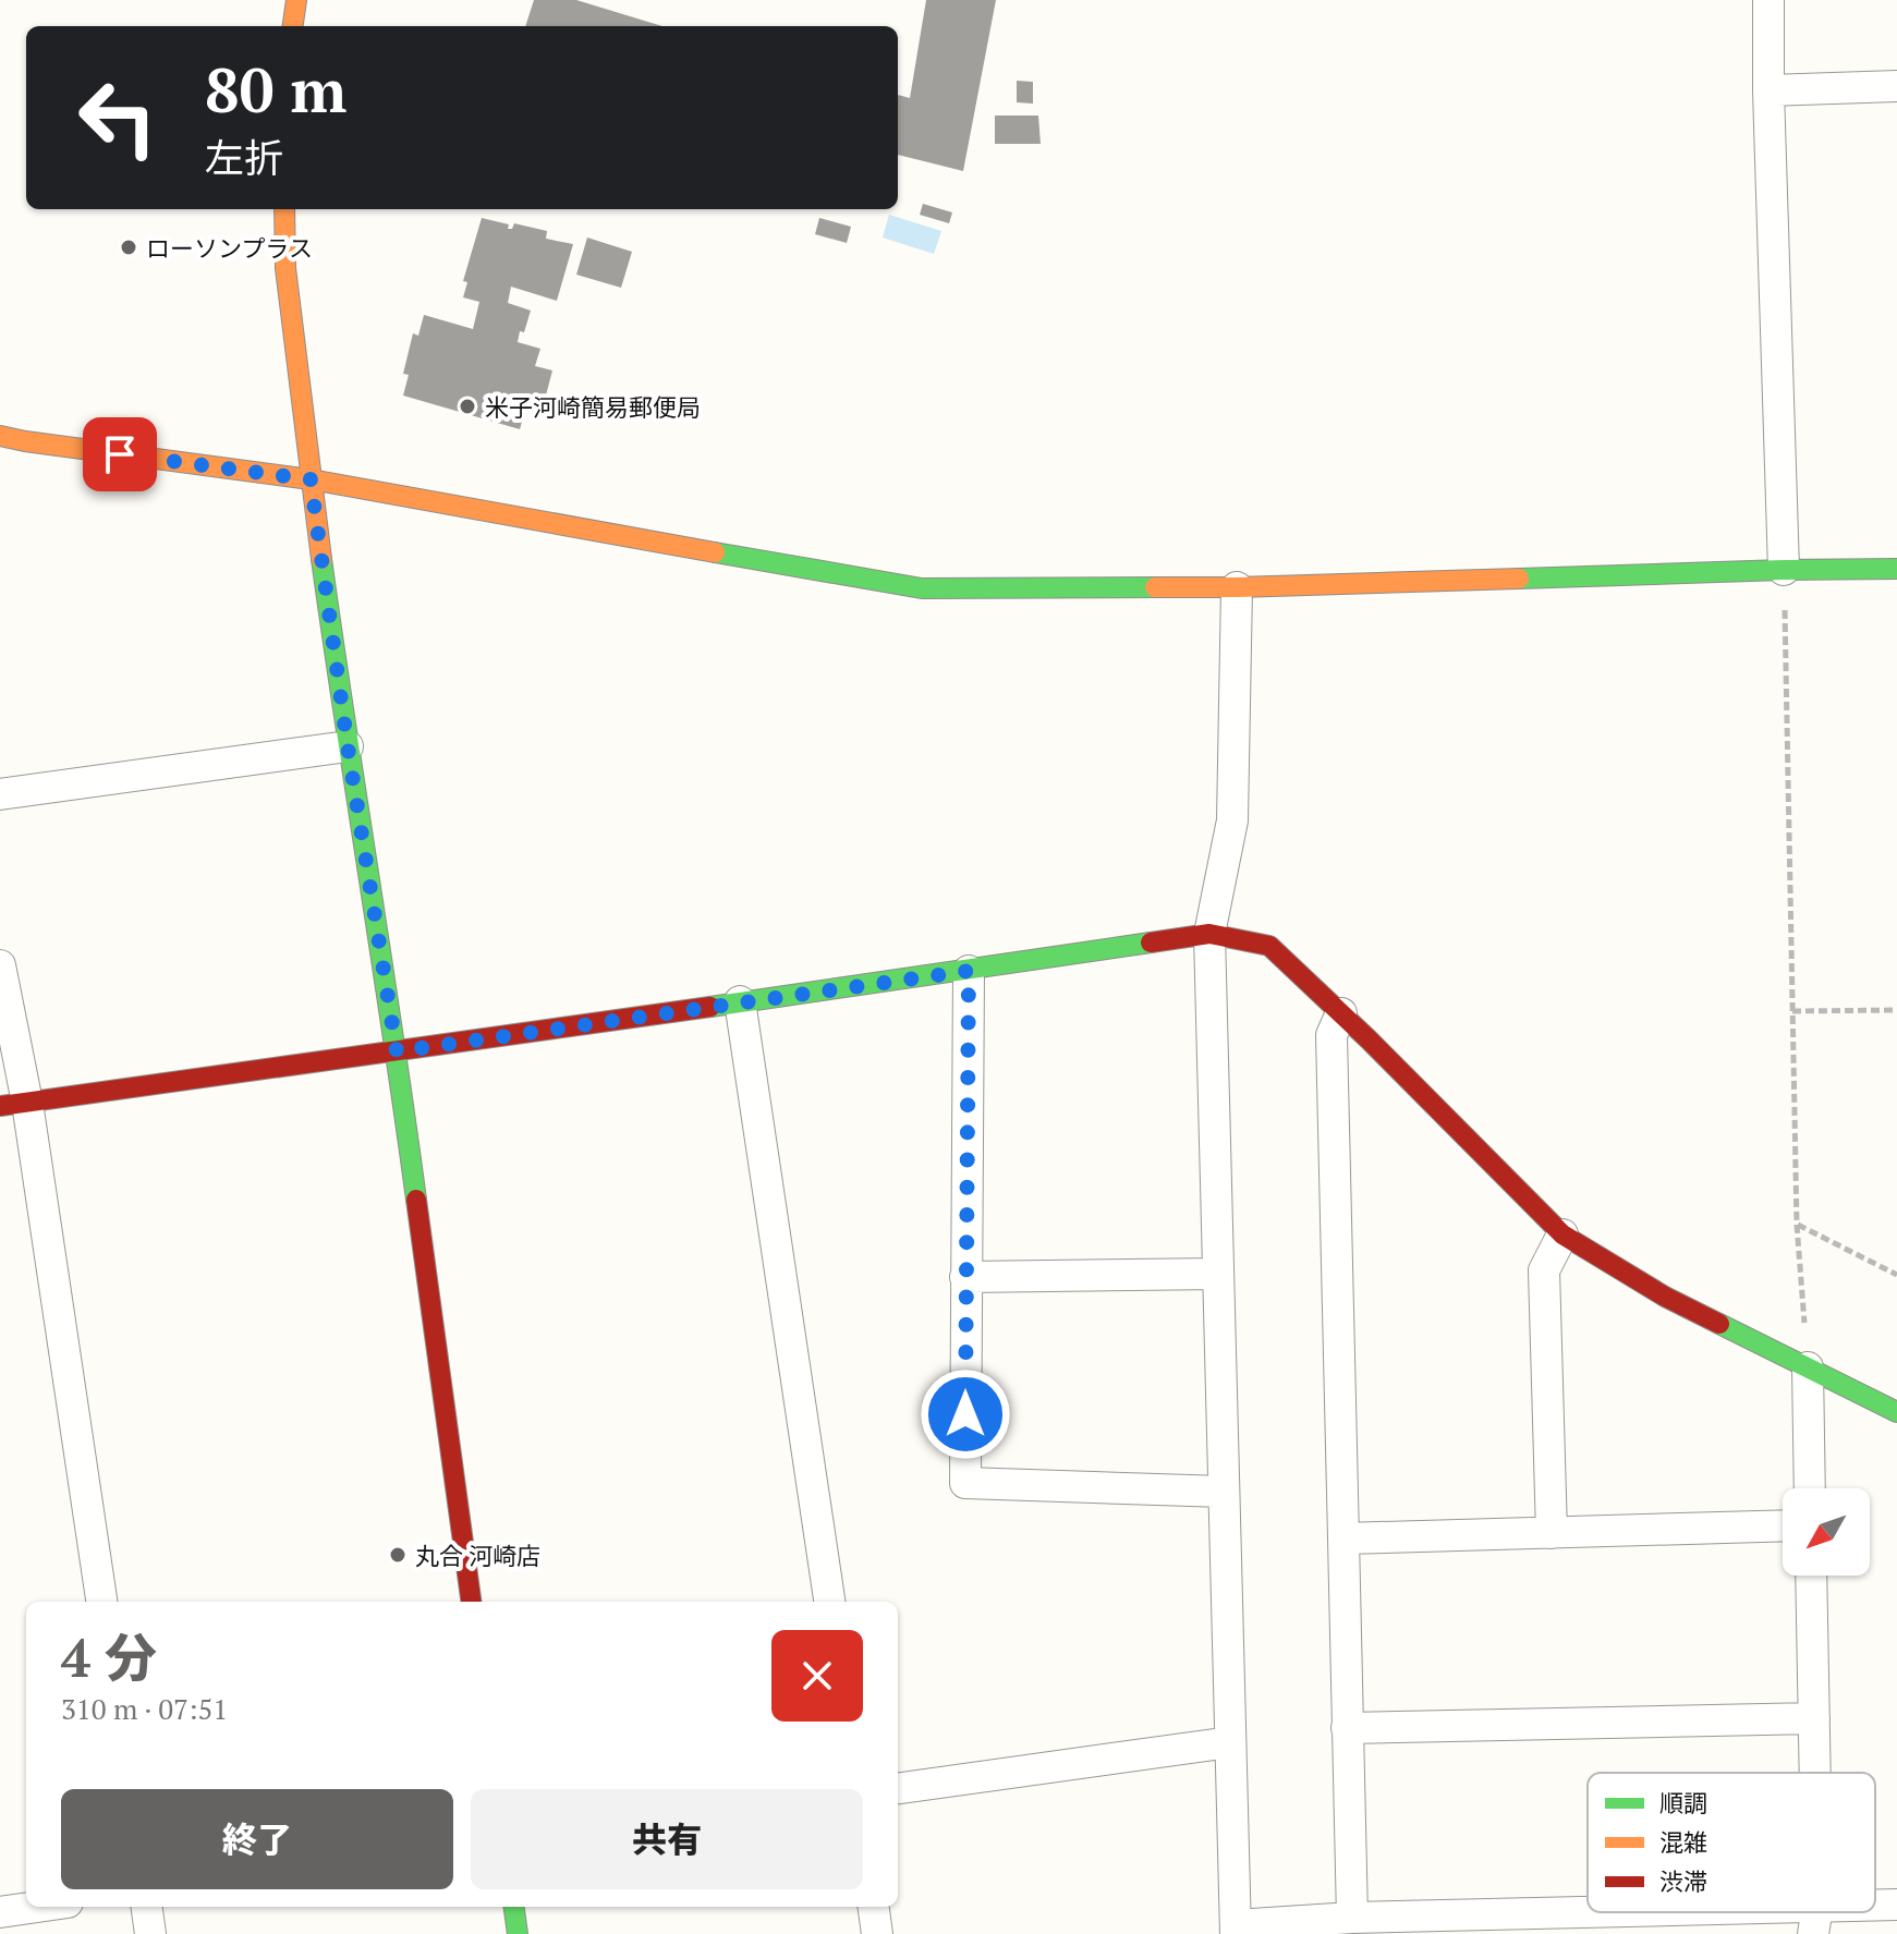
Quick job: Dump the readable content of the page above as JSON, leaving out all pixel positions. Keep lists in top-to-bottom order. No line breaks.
{"places":["ローソンプラス","米子河崎簡易郵便局","丸合 河崎店"],"legend":["順調","混雑","渋滞"],"north":"bottom left","page":{"turn":["80 m","左折"],"heading":["4 分","310 m · 07:51"],"buttons":["終了","共有"]}}
